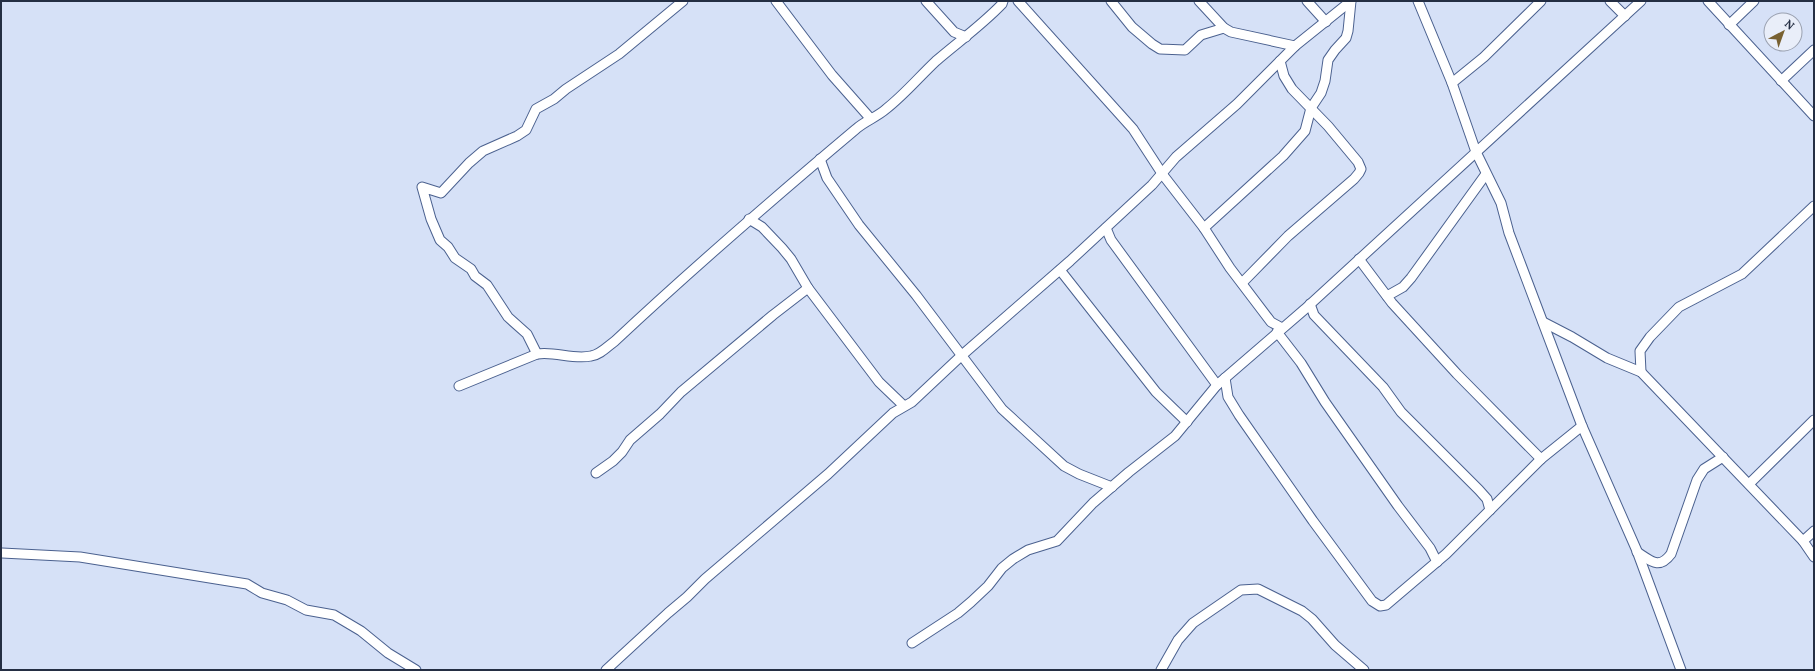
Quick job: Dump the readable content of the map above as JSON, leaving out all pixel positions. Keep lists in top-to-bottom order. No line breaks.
{"north":"top right"}
